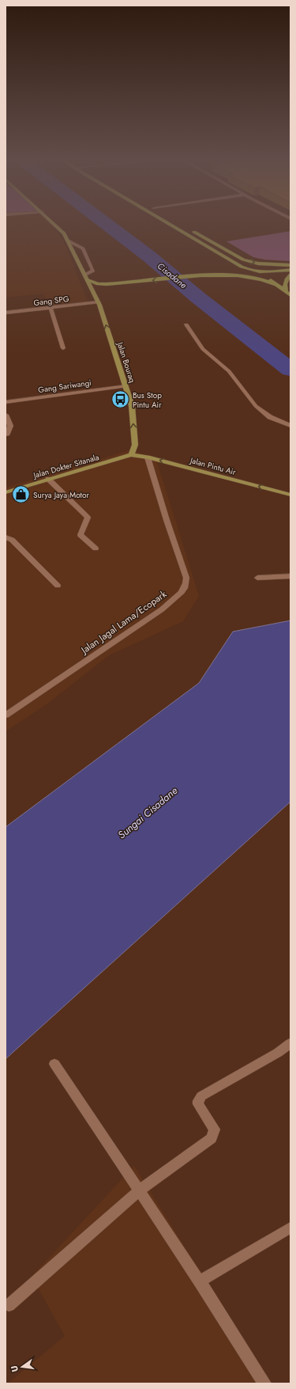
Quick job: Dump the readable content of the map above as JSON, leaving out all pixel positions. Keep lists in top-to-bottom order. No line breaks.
{"streets":{"main road":["Jalan Bouraq","Jalan Dokter Sitanala","Jalan Pintu Air"],"street":["Gang SPG","Gang Sariwangi","Jalan Jagal Lama/Ecopark"]},"crossings":[["Gang SPG","Jalan Bouraq"],["Jalan Bouraq","Gang Sariwangi"],["Jalan Bouraq","Jalan Dokter Sitanala"],["Jalan Bouraq","Jalan Pintu Air"],["Jalan Dokter Sitanala","Jalan Pintu Air"],["Jalan Pintu Air","Jalan Jagal Lama/Ecopark"]],"one_way":["Jalan Bouraq","Jalan Pintu Air"],"water":["Cisadane","Sungai Cisadane"],"places":{"bus stop":["Bus Stop Pintu Air"],"shop":["Surya Jaya Motor"]},"north":"left"}
